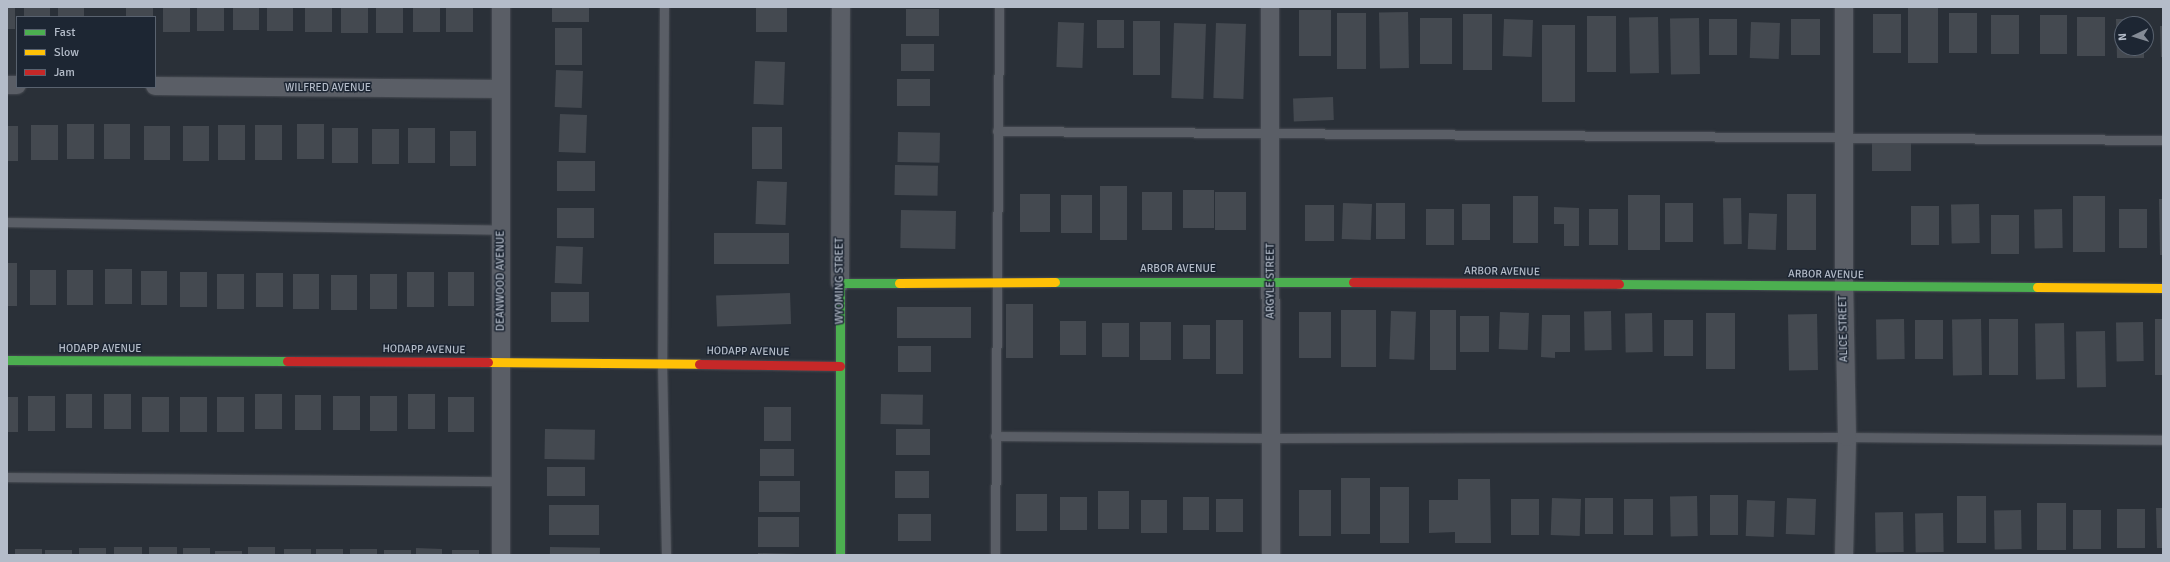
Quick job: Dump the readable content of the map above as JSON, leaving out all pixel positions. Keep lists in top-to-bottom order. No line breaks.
{"streets":{"street":["WILFRED AVENUE","ARBOR AVENUE","DEANWOOD AVENUE","WYOMING STREET","ARGYLE STREET","ALICE STREET","HODAPP AVENUE"]},"crossings":[["WILFRED AVENUE","DEANWOOD AVENUE"],["ARBOR AVENUE","WYOMING STREET"],["ARBOR AVENUE","ARGYLE STREET"],["ARBOR AVENUE","ALICE STREET"],["DEANWOOD AVENUE","HODAPP AVENUE"],["WYOMING STREET","HODAPP AVENUE"]],"legend":["Fast","Slow","Jam"],"north":"left"}
